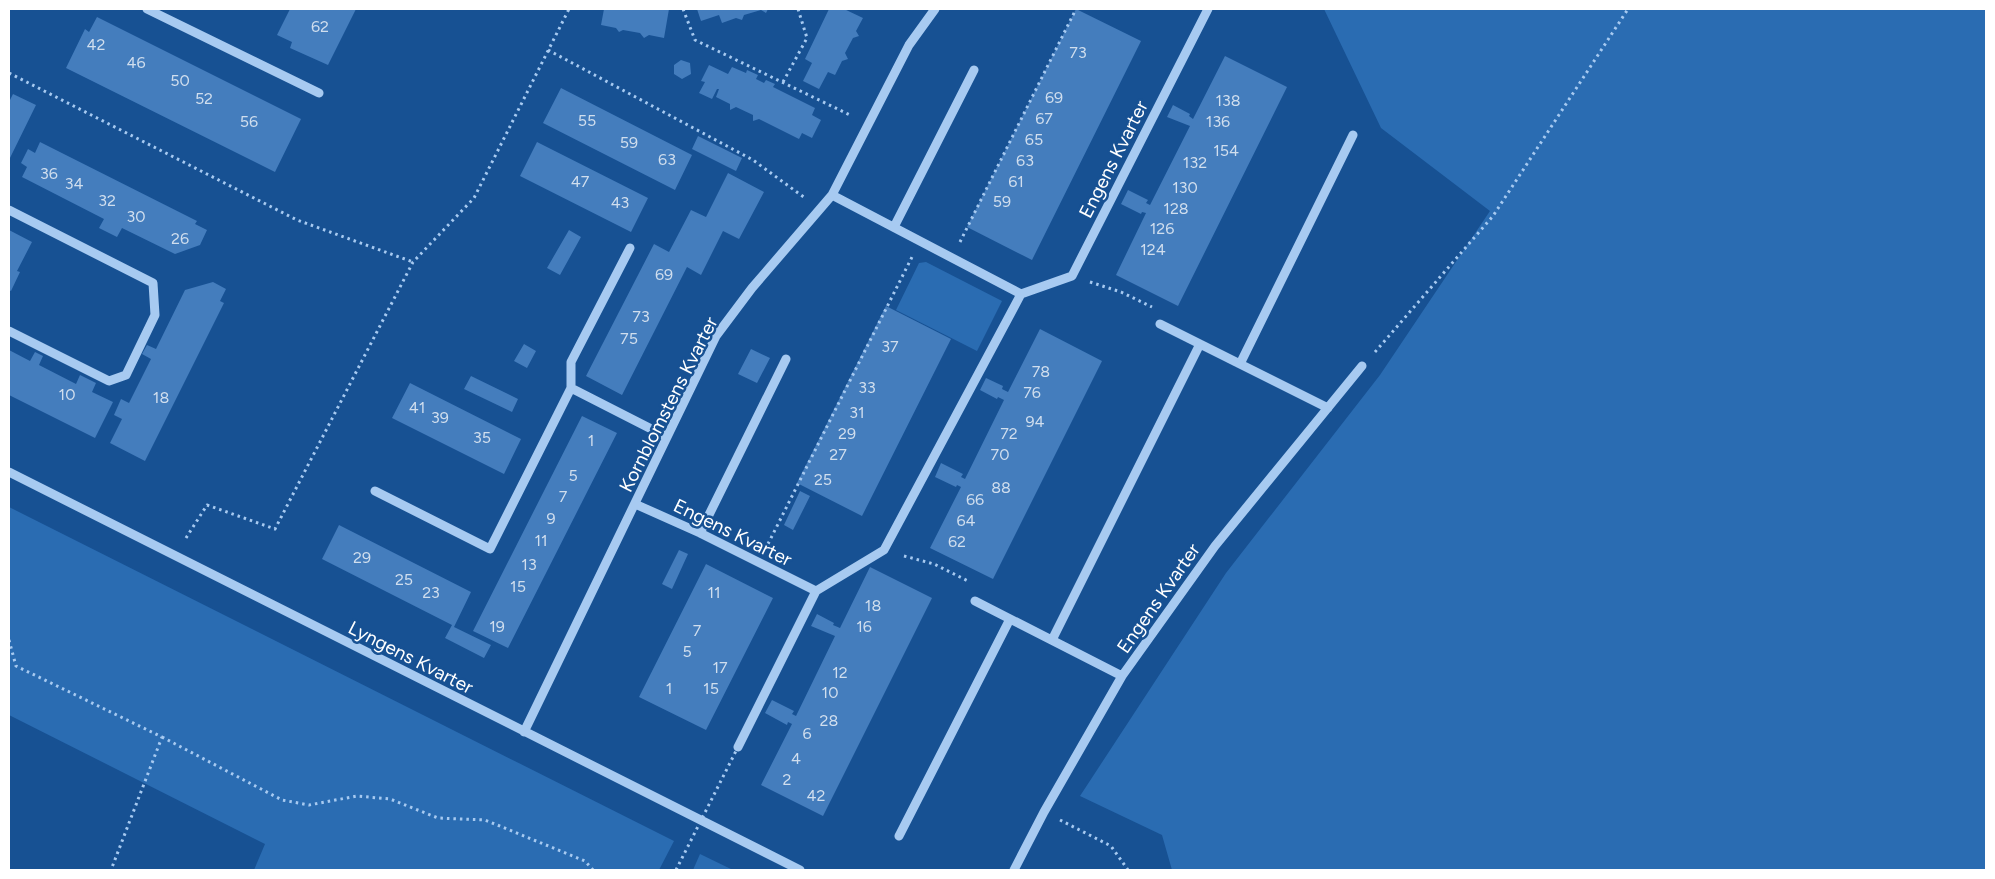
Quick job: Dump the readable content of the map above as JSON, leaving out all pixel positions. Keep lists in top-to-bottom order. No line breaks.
{"streets":{"street":["Engens Kvarter","Kornblomstens Kvarter","Lyngens Kvarter"]},"crossings":[["Engens Kvarter","Kornblomstens Kvarter"],["Kornblomstens Kvarter","Lyngens Kvarter"]],"house_numbers":["62","42","73","46","50","69","52","138","67","55","56","136","65","59","154","63","63","132","36","47","61","34","130","32","59","43","128","30","126","26","124","69","73","75","37","78","33","76","10","18","41","31","39","94","29","72","35","1","27","70","5","25","88","7","66","9","64","11","62","29","13","25","15","23","11","18","19","16","7","5","17","12","1","15","10","28","6","4","2","42"]}
